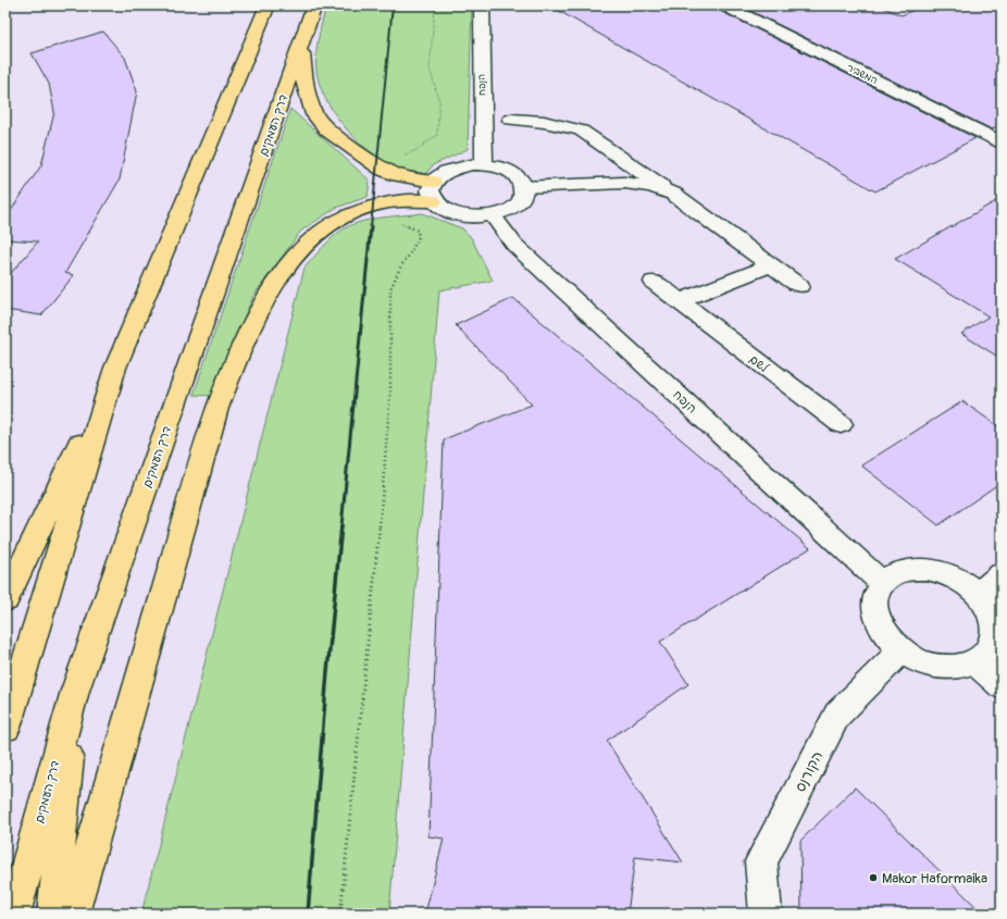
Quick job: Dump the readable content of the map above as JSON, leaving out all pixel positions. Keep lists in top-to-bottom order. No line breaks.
{"streets":{"highway":["דרך העמקים"],"street":["המשביר","הנפח","לשם","הקורנס"]},"crossings":[["הנפח","הקורנס"]],"places":["Makor Haformaika"]}
